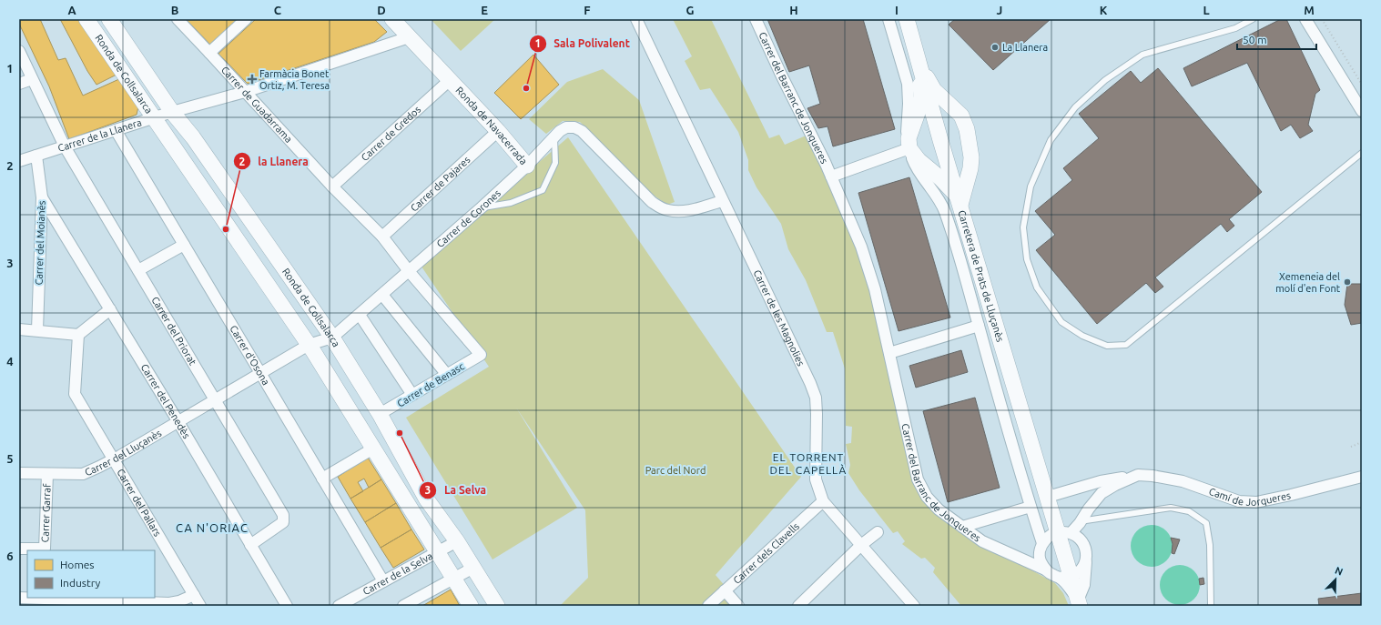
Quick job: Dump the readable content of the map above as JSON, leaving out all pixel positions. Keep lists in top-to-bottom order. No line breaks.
{"streets":{"street":["Ronda de Collsalarca","Carrer del Barranc de Jonqueres","Carrer de Guadarrama","Ronda de Navacerrada","Carrer de Gredos","Carrer de la Llanera","Carrer de Pajares","Carrer de Corones","Carrer del Moianès","Carretera de Prats de Lluçanès","Carrer de les Magnolies","Carrer del Priorat","Carrer d'Osona","Carrer de Benasc","Carrer del Penedès","Carrer del Lluçanès","Camí de Jorqueres","Carrer del Pallars","Carrer Garraf","Carrer dels Clavells","Carrer de la Selva"]},"crossings":[["Ronda de Collsalarca","Carrer de la Llanera"],["Ronda de Collsalarca","Carrer de Corones"],["Ronda de Collsalarca","Carrer de Benasc"],["Ronda de Collsalarca","Carrer del Lluçanès"],["Ronda de Collsalarca","Carrer de la Selva"],["Carrer del Barranc de Jonqueres","Carretera de Prats de Lluçanès"],["Carrer de Guadarrama","Carrer de Gredos"],["Carrer de Guadarrama","Carrer de la Llanera"],["Carrer de Guadarrama","Carrer de Pajares"],["Carrer de Guadarrama","Carrer de Corones"],["Carrer de Guadarrama","Carrer de Benasc"],["Ronda de Navacerrada","Carrer de Gredos"],["Ronda de Navacerrada","Carrer de la Llanera"],["Ronda de Navacerrada","Carrer de Pajares"],["Ronda de Navacerrada","Carrer de Corones"],["Ronda de Navacerrada","Carrer de les Magnolies"],["Carrer de la Llanera","Carrer del Moianès"],["Carrer de la Llanera","Carrer del Priorat"],["Carrer de la Llanera","Carrer d'Osona"],["Carrer de Corones","Carrer de Benasc"],["Carrer de Corones","Carrer del Lluçanès"],["Carrer del Moianès","Carrer del Penedès"],["Carretera de Prats de Lluçanès","Camí de Jorqueres"],["Carrer de les Magnolies","Carrer dels Clavells"],["Carrer del Priorat","Carrer del Penedès"],["Carrer del Priorat","Carrer del Lluçanès"],["Carrer d'Osona","Carrer del Lluçanès"],["Carrer d'Osona","Carrer de la Selva"],["Carrer del Penedès","Carrer del Lluçanès"],["Carrer del Lluçanès","Carrer del Pallars"],["Carrer del Lluçanès","Carrer Garraf"]],"districts":["EL TORRENT DEL CAPELLÀ","CA N'ORIAC"],"parks":["Parc del Nord"],"places":{"other":["La Llanera","Sala Polivalent","la Llanera","Xemeneia del molí d'en Font","La Selva"],"health":["Farmàcia Bonet Ortiz, M. Teresa"]},"legend":["Homes","Industry"],"scale_bar":"50 m","north":"top right","grid":{"columns":["A","B","C","D","E","F","G","H","I","J","K","L","M"],"rows":["1","2","3","4","5","6"]}}
